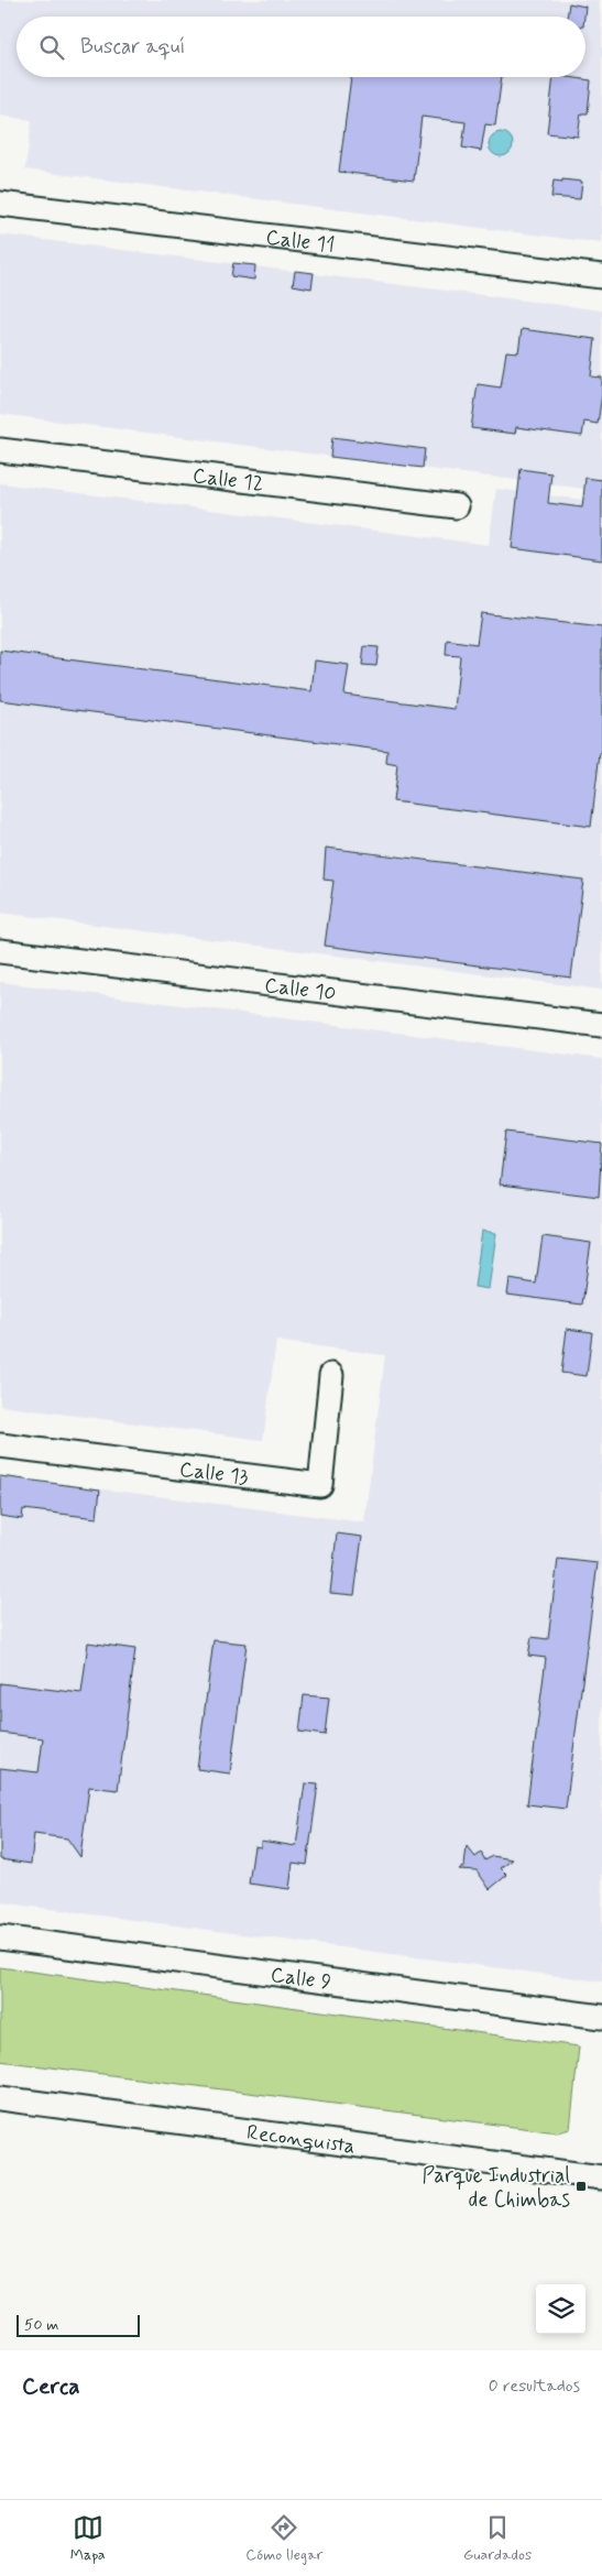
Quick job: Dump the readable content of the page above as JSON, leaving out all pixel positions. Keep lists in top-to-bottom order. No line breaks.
{"streets":{"street":["Calle 11","Calle 12","Calle 10","Calle 13","Calle 9","Reconquista"]},"places":{"transit":["Parque Industrial de Chimbas"]},"scale_bar":"50 m","page":{"search":"Buscar aquí","scale":"50 m","heading":["Cerca","0 resultados"],"nav":["Mapa","Cómo llegar","Guardados"]}}
